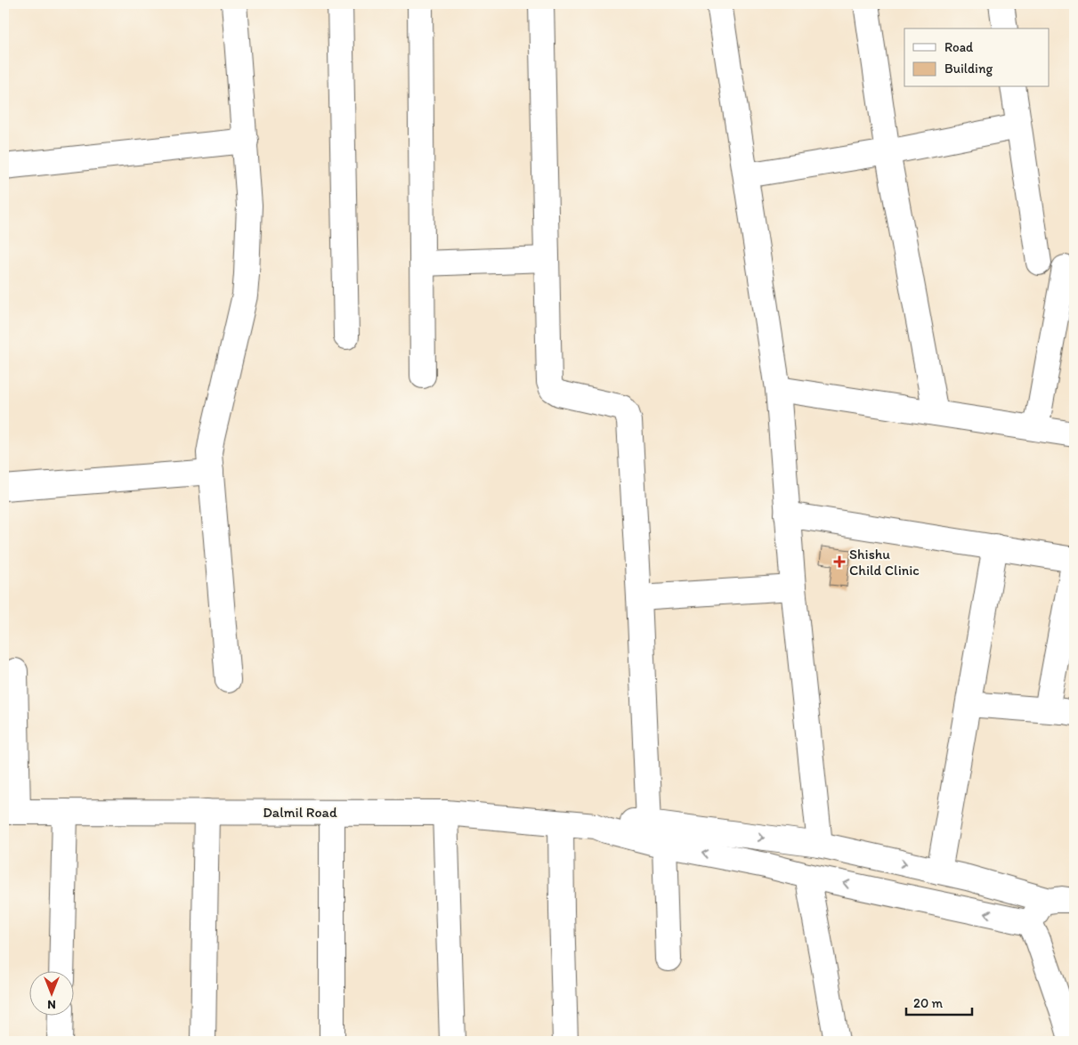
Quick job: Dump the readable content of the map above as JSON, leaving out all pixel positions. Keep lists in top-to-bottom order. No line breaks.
{"streets":{"street":["Dalmil Road"]},"places":{"health":["Shishu Child Clinic"]},"legend":["Road","Building"],"scale_bar":"20 m","north":"bottom"}
